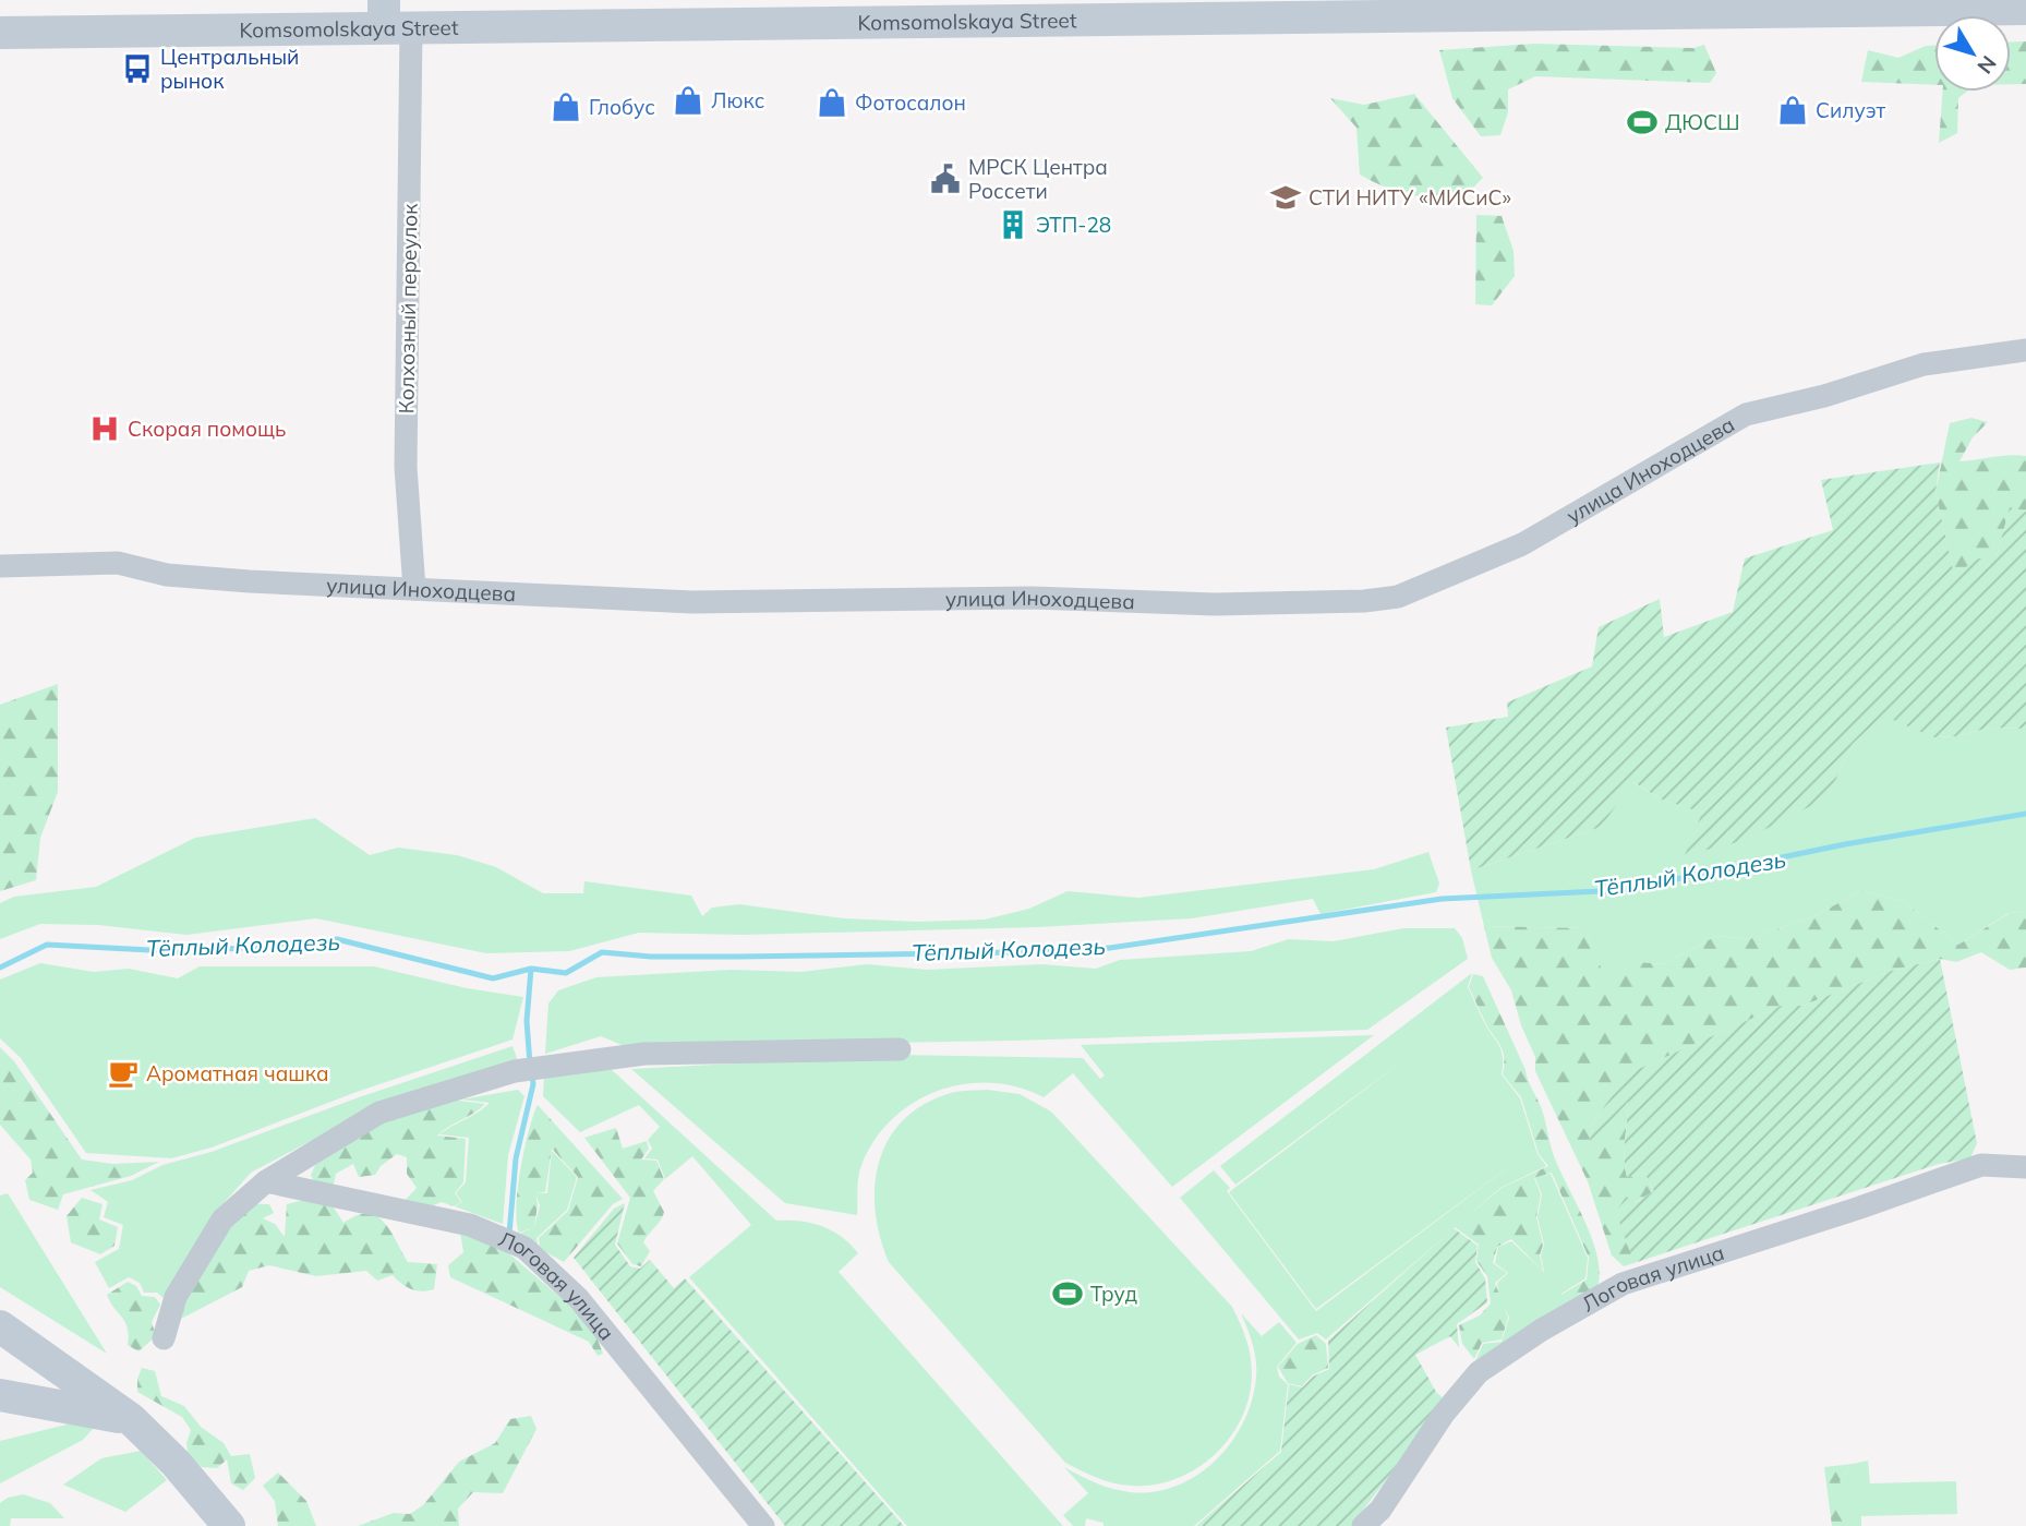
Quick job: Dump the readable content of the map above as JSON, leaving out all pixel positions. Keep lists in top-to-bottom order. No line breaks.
{"streets":{"main road":["Komsomolskaya Street"],"street":["Колхозный переулок","улица Иноходцева","Логовая улица"]},"crossings":[["Komsomolskaya Street","Колхозный переулок"],["Колхозный переулок","улица Иноходцева"]],"water":["Тёплый Колодезь"],"places":{"bus stop":["Центральный рынок"],"shop":["Люкс","Фотосалон","Глобус","Силуэт"],"sports":["ДЮСШ","Труд"],"public building":["МРСК Центра Россети"],"school or university":["СТИ НИТУ «МИСиС»"],"building":["ЭТП-28"],"hospital":["Скорая помощь"],"cafe":["Ароматная чашка"]},"north":"bottom right"}
